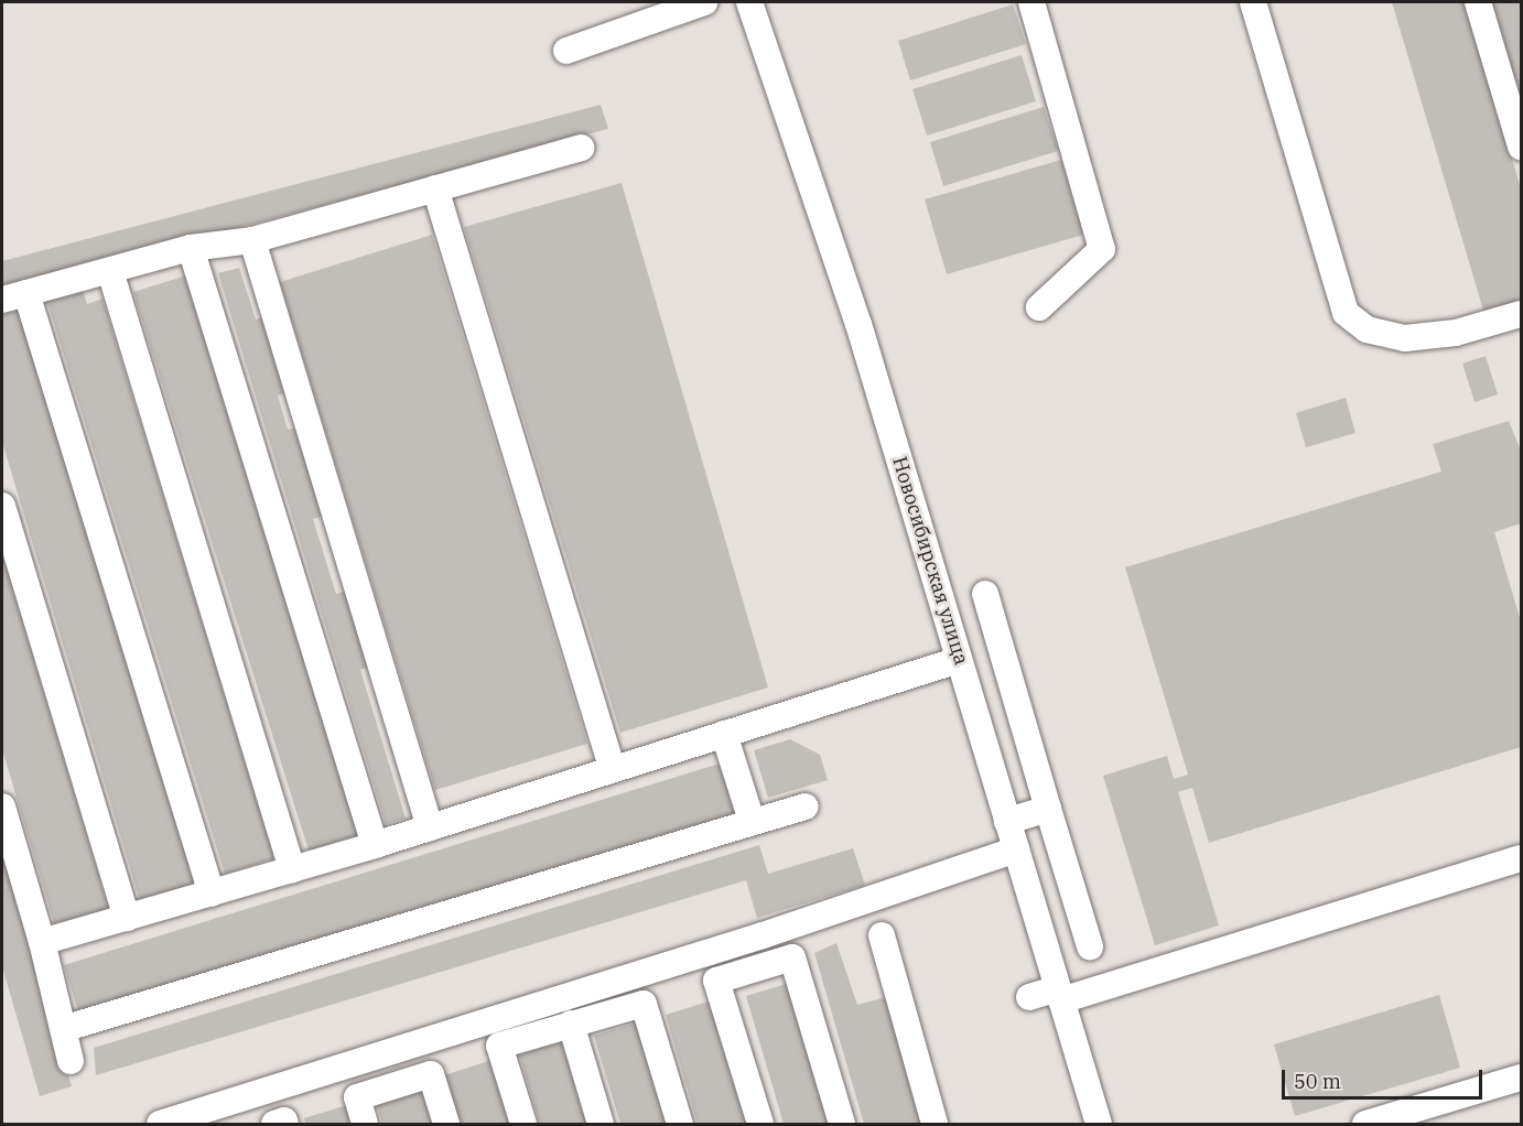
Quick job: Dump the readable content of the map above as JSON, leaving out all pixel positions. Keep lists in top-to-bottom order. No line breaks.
{"streets":{"street":["Новосибирская улица"]},"scale_bar":"50 m"}
